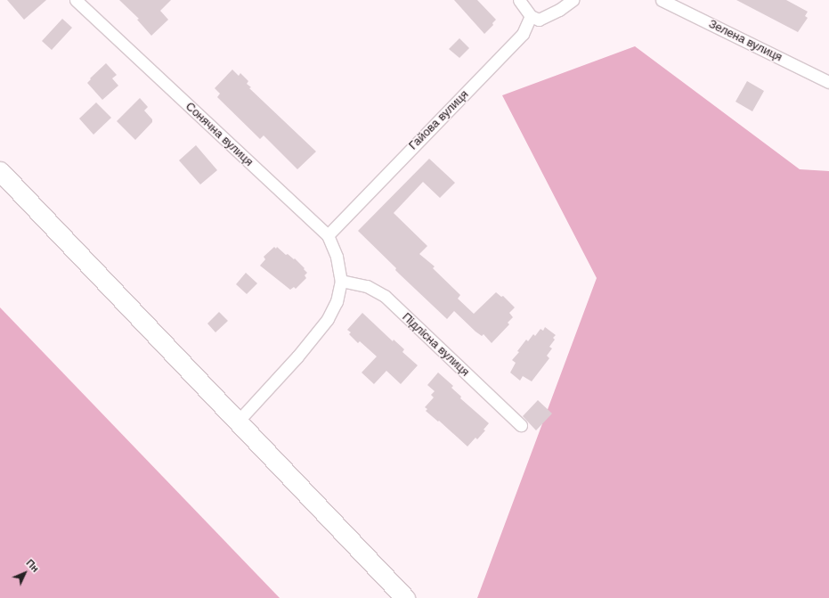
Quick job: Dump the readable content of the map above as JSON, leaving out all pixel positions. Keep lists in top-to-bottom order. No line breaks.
{"streets":{"street":["Зелена вулиця","Гайова вулиця","Сонячна вулиця","Підлісна вулиця"]},"crossings":[["Гайова вулиця","Сонячна вулиця"],["Сонячна вулиця","Підлісна вулиця"]],"north":"top right"}
